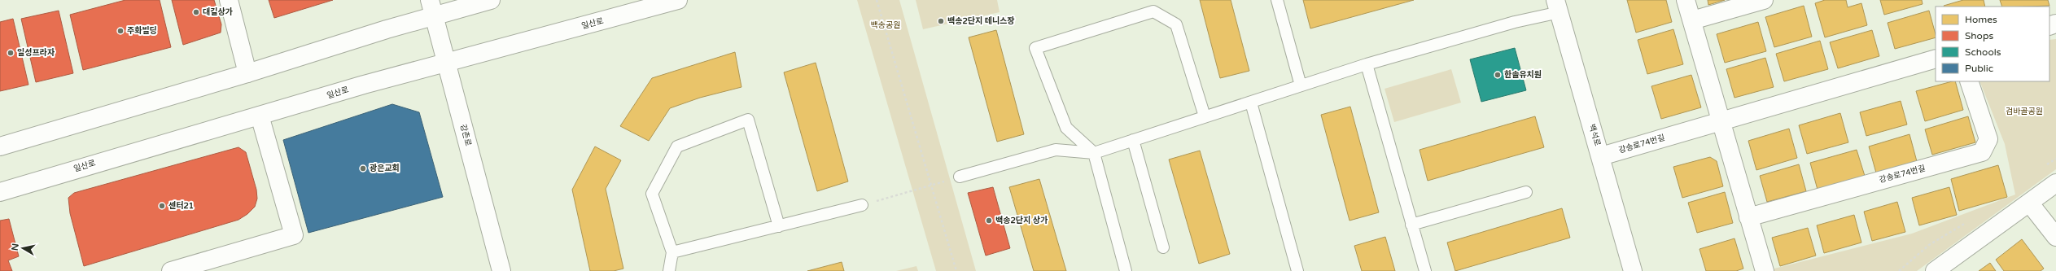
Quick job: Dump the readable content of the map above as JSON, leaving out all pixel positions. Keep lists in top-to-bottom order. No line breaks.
{"streets":{"main road":["일산로","강촌로","백석로","강송로74번길"]},"crossings":[["일산로","강촌로"],["백석로","강송로74번길"]],"parks":["백송공원","검바골공원"],"places":["대길상가","백송2단지 테니스장","주화빌딩","일성프라자","한솔유치원","광은교회","센터21","백송2단지 상가"],"legend":["Homes","Shops","Schools","Public"],"north":"left"}
